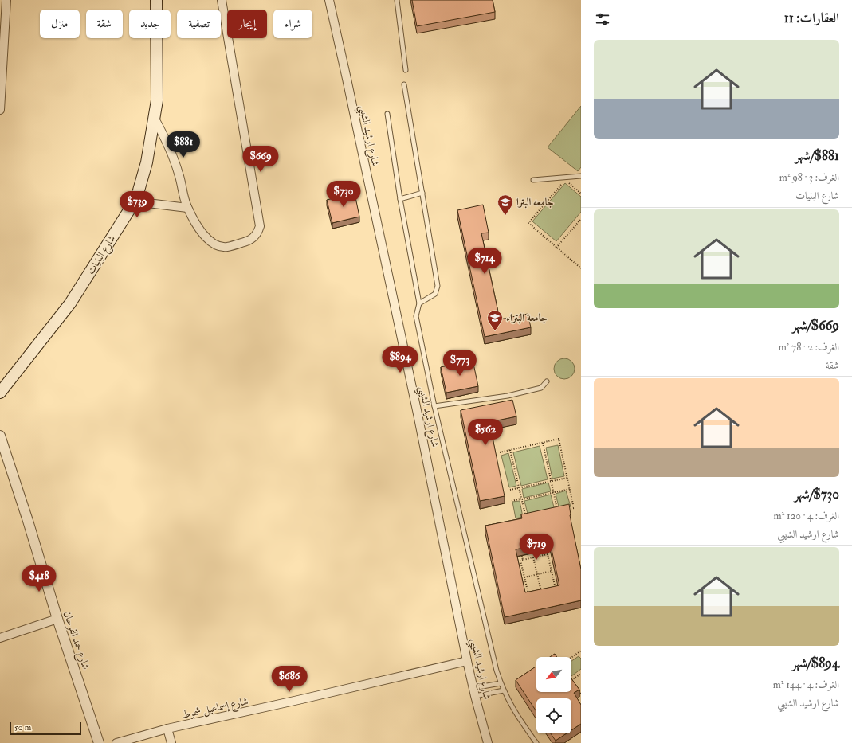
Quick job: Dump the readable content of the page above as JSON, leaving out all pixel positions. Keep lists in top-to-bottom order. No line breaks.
{"streets":{"main road":["شارع البنيات"],"street":["شارع ارشيد الشيبي","شارع حمد الفرحان","شارع إسماعيل شموط"]},"crossings":[["شارع ارشيد الشيبي","شارع إسماعيل شموط"]],"places":{"school or university":["جامعه البترا","جامعة البتراء"]},"scale_bar":"50 m","north":"bottom left","page":{"heading":"العقارات: 11","chip":["شراء","إيجار","تصفية","جديد","شقة","منزل"],"list":[{"name":"$881/شهر","note":"الغرف: 3 · 98 m² · شارع البنيات"},{"name":"$669/شهر","note":"الغرف: 2 · 78 m² · شقة"},{"name":"$730/شهر","note":"الغرف: 4 · 120 m² · شارع ارشيد الشيبي"},{"name":"$894/شهر","note":"الغرف: 4 · 144 m² · شارع ارشيد الشيبي"}],"price":["$881","$669","$730","$739","$714","$894","$773","$562","$719","$418","$686"],"scale":"50 m"}}
